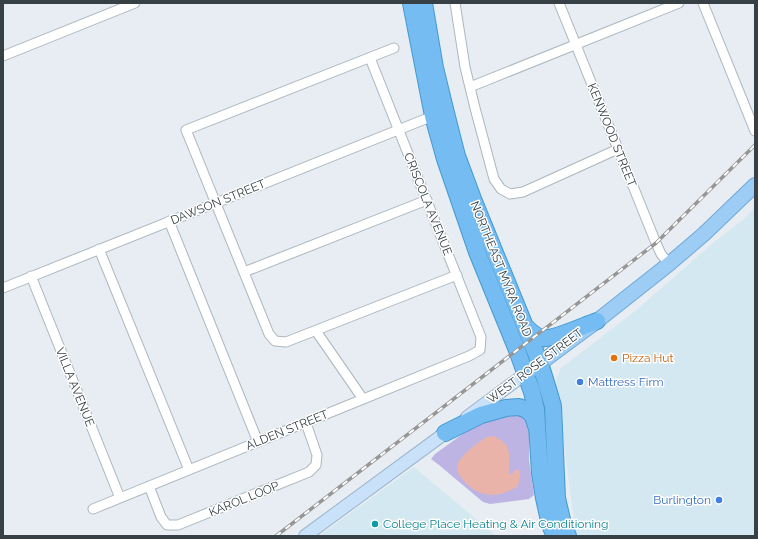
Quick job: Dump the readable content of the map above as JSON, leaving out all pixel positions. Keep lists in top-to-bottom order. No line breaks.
{"streets":{"highway":["NORTHEAST MYRA ROAD"],"main road":["WEST ROSE STREET"],"street":["KENWOOD STREET","DAWSON STREET","CRISCOLA AVENUE","VILLA AVENUE","ALDEN STREET","KAROL LOOP"]},"crossings":[["KENWOOD STREET","WEST ROSE STREET"],["DAWSON STREET","CRISCOLA AVENUE"],["DAWSON STREET","NORTHEAST MYRA ROAD"],["DAWSON STREET","VILLA AVENUE"],["CRISCOLA AVENUE","ALDEN STREET"],["NORTHEAST MYRA ROAD","WEST ROSE STREET"],["VILLA AVENUE","ALDEN STREET"],["ALDEN STREET","KAROL LOOP"]],"places":["Pizza Hut","Mattress Firm","Burlington","College Place Heating & Air Conditioning"]}
